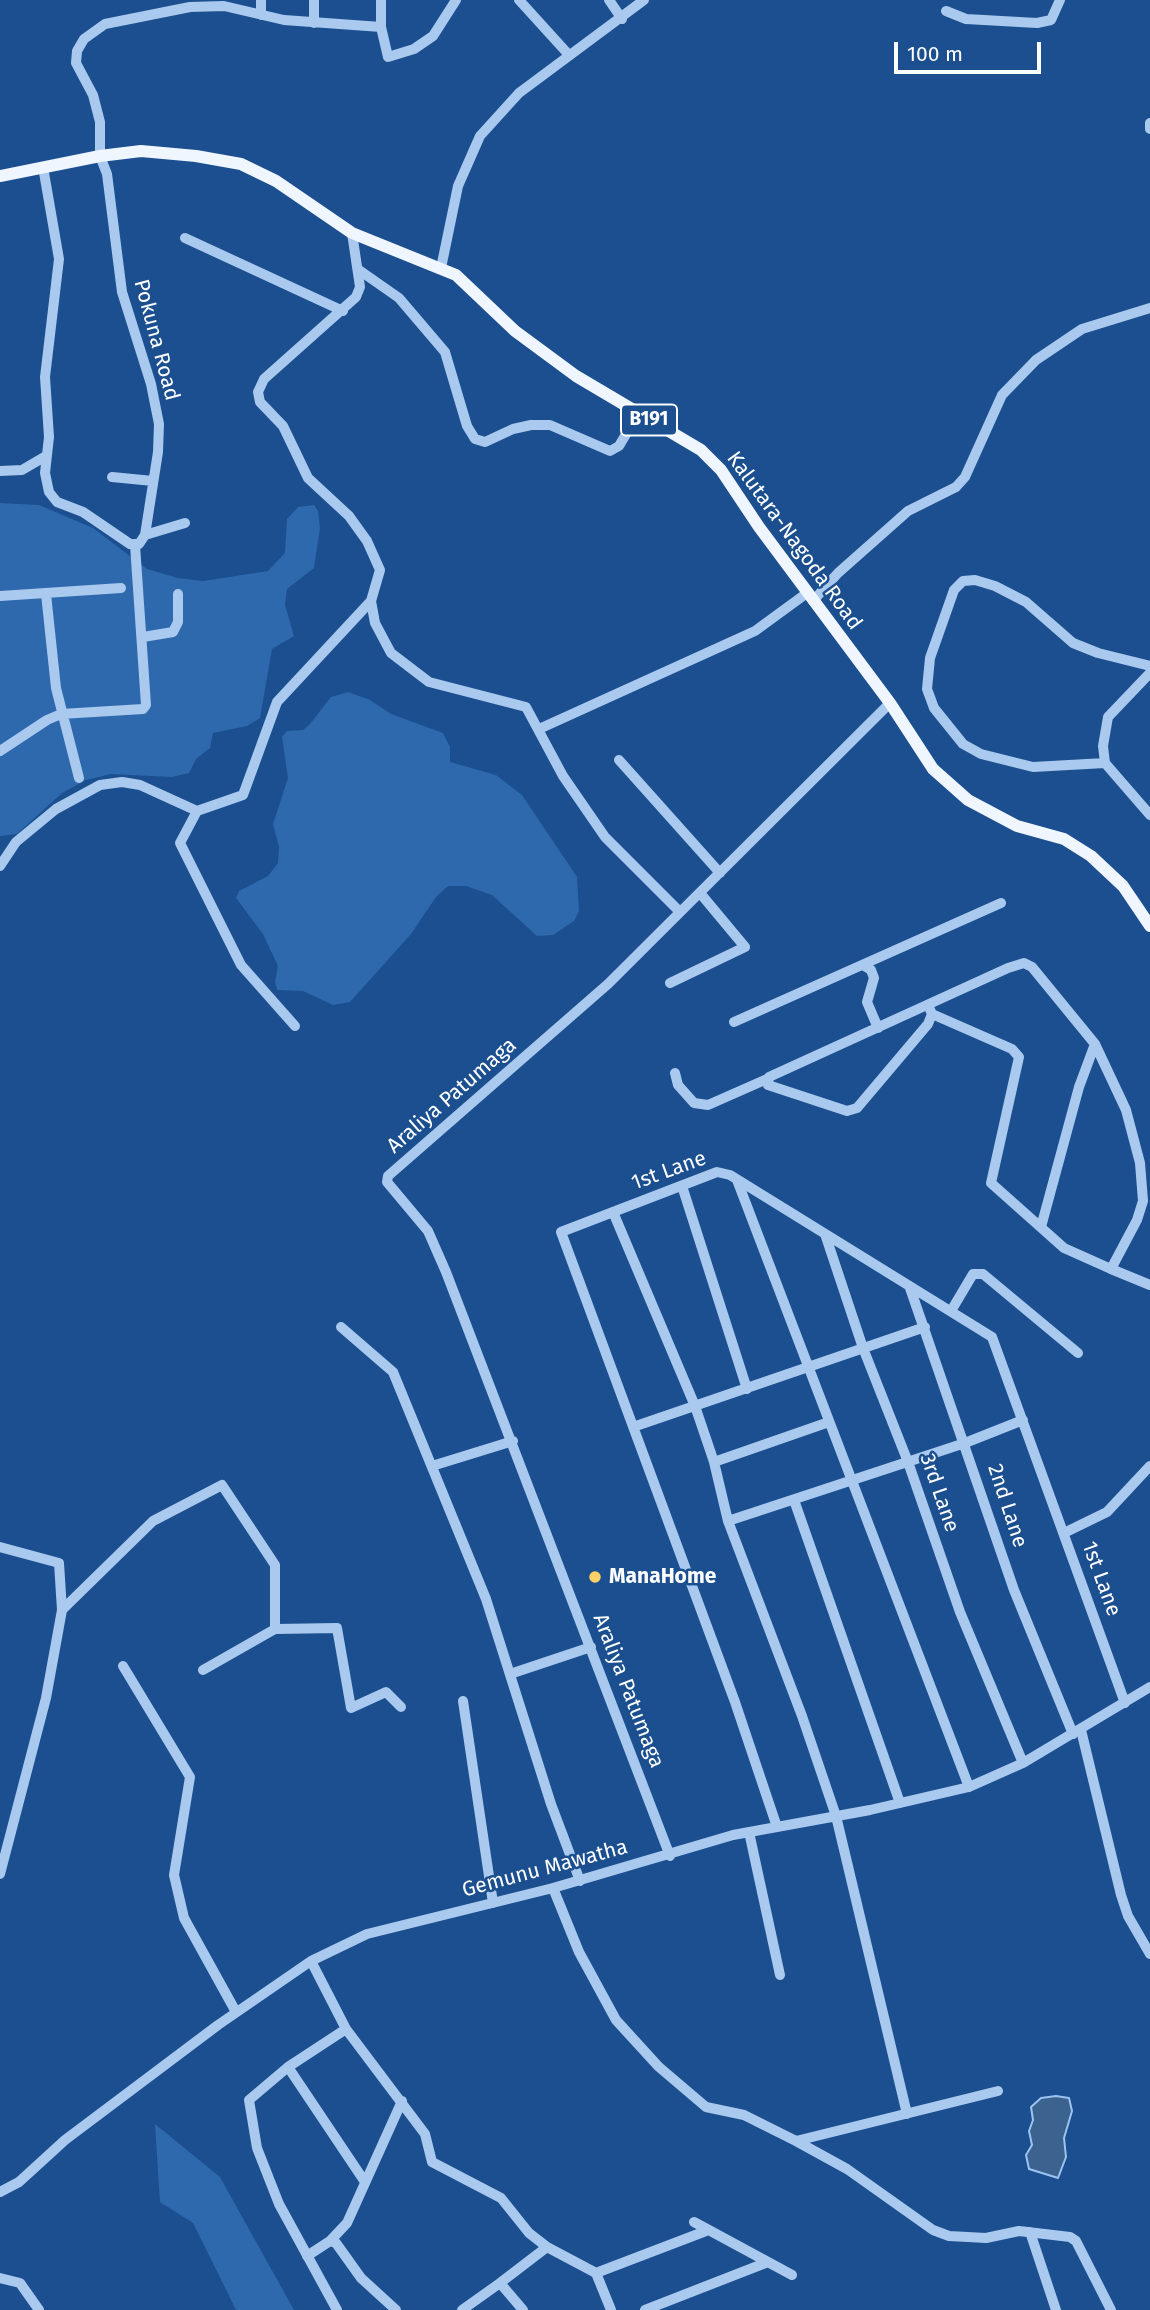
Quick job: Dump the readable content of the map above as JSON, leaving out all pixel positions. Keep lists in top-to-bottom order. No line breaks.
{"streets":{"main road":["B191","Kalutara-Nagoda Road"],"street":["Pokuna Road","Araliya Patumaga","1st Lane","3rd Lane","2nd Lane","Gemunu Mawatha"]},"crossings":[["Pokuna Road","Kalutara-Nagoda Road"],["Kalutara-Nagoda Road","Araliya Patumaga"],["Araliya Patumaga","Gemunu Mawatha"],["1st Lane","3rd Lane"],["1st Lane","2nd Lane"],["1st Lane","Gemunu Mawatha"],["3rd Lane","Gemunu Mawatha"],["2nd Lane","Gemunu Mawatha"]],"places":["ManaHome"],"scale_bar":"100 m"}
